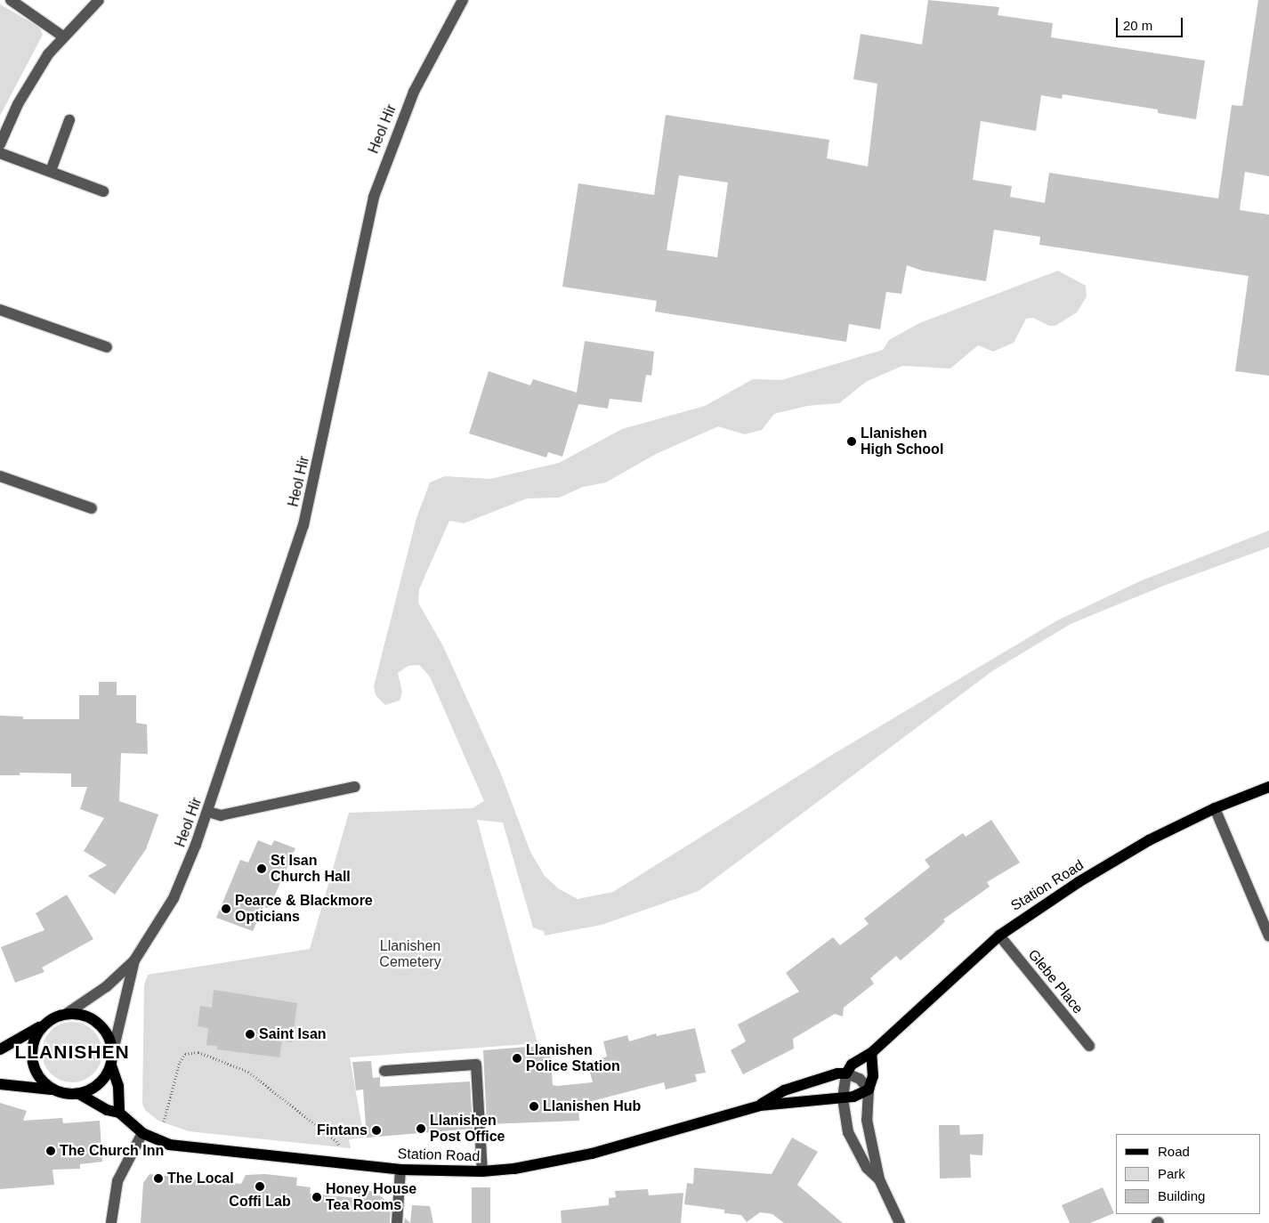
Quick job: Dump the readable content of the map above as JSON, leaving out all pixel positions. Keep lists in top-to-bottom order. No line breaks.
{"streets":{"main road":["Station Road"],"street":["Heol Hir","Glebe Place"]},"crossings":[["Heol Hir","Station Road"],["Station Road","Glebe Place"]],"districts":["LLANISHEN"],"parks":["Llanishen Cemetery"],"places":["Llanishen High School","St Isan Church Hall","Pearce & Blackmore Opticians","Saint Isan","Llanishen Police Station","Llanishen Hub","Llanishen Post Office","Fintans","The Church Inn","The Local","Coffi Lab","Honey House Tea Rooms"],"legend":["Road","Park","Building"],"scale_bar":"20 m"}
